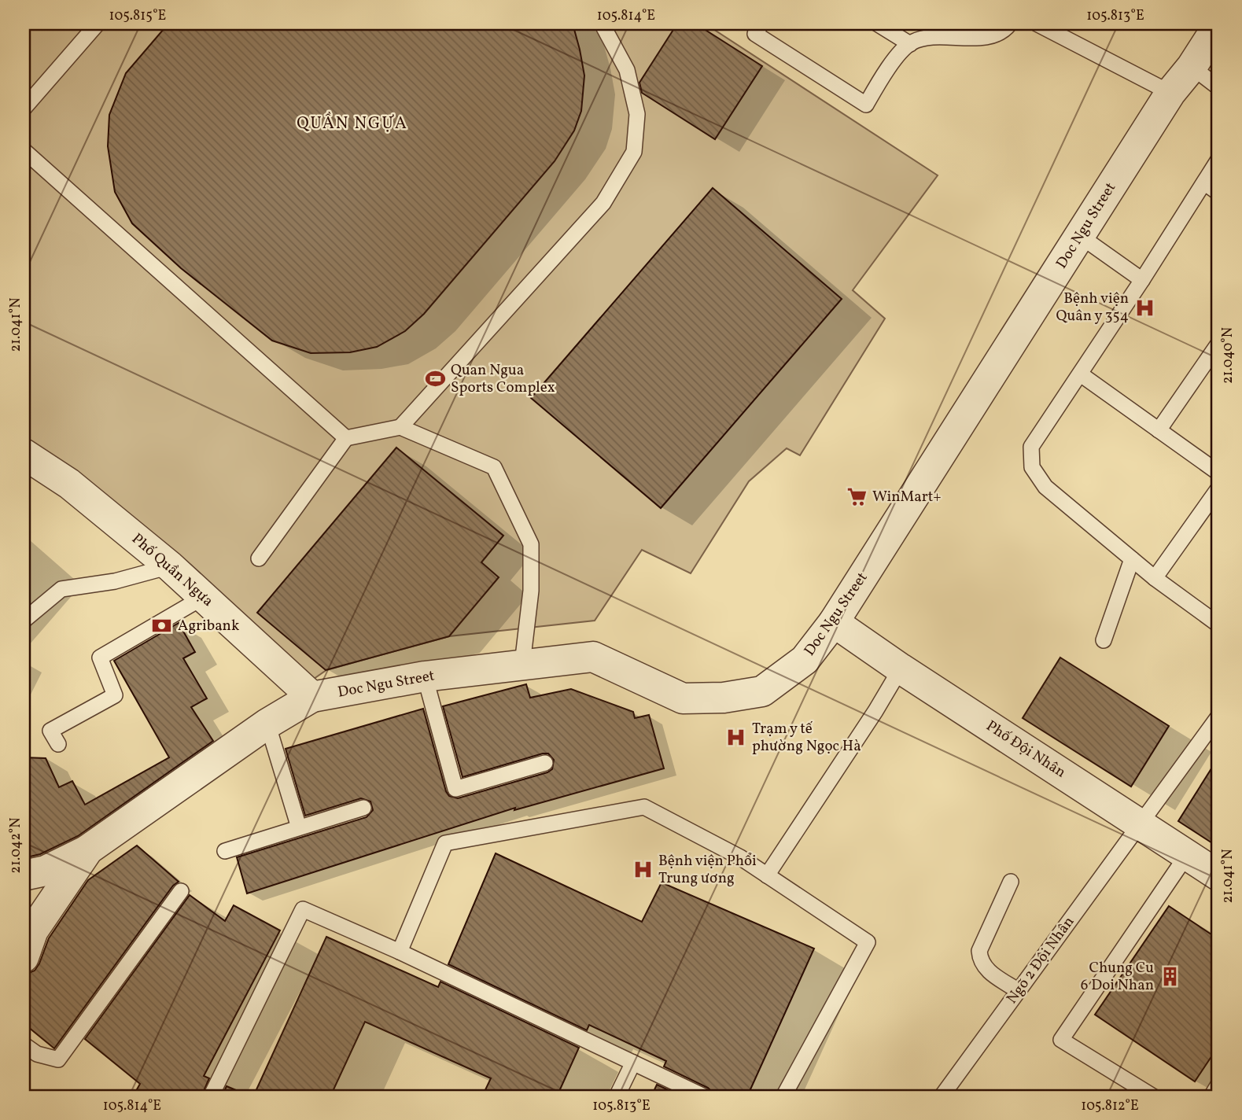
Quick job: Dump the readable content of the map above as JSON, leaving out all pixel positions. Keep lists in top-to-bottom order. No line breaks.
{"streets":{"street":["Doc Ngu Street","Phố Quần Ngựa","Phố Đội Nhân"],"lane":["Ngõ 2 Đội Nhân"]},"crossings":[["Doc Ngu Street","Phố Quần Ngựa"],["Doc Ngu Street","Phố Đội Nhân"],["Phố Đội Nhân","Ngõ 2 Đội Nhân"]],"districts":["QUẦN NGỰA"],"places":{"hospital":["Bệnh viện Quân y 354","Trạm y tế phường Ngọc Hà","Bệnh viện Phổi Trung ương"],"sports":["Quan Ngua Sports Complex"],"supermarket":["WinMart+"],"bank":["Agribank"],"building":["Chung Cu 6 Doi Nhan"]},"coordinates":["105.815°E","105.814°E","105.813°E","21.041°N","21.040°N","21.042°N","105.812°E"]}
